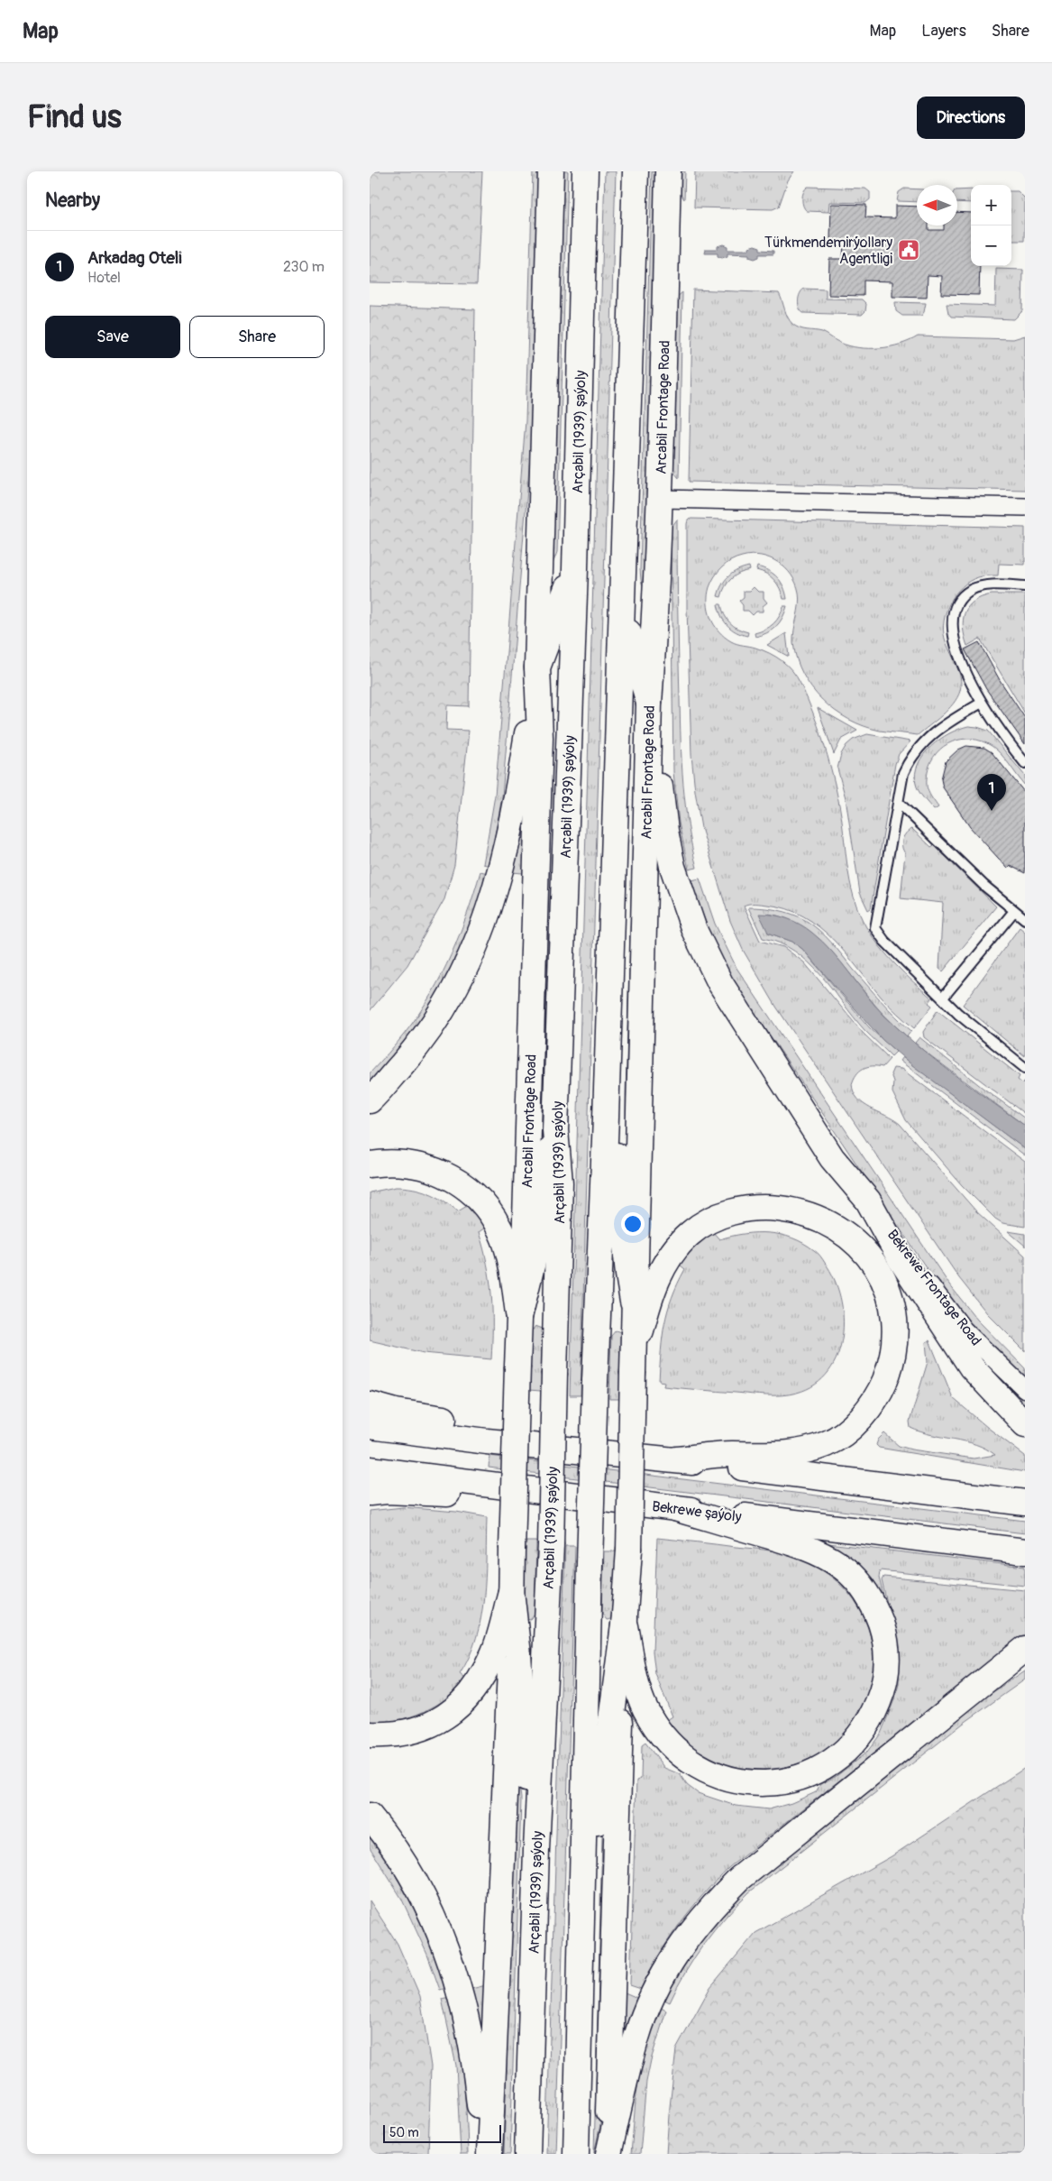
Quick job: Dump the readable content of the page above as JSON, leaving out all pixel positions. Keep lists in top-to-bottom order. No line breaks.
{"streets":{"main road":["Arcabil Frontage Road","Arçabil (1939) şaýoly","Bekrewe şaýoly"],"street":["Bekrewe Frontage Road"]},"places":{"public building":["Türkmendemirýollary Agentligi"]},"scale_bar":"50 m","north":"left","page":{"header":"Map","nav":["Map","Layers","Share"],"buttons":["Directions",["Save","Share"]],"title":"Find us","heading":"Nearby","map_buttons":["+","−"],"list":[{"mark":"1","name":"Arkadag Oteli","note":"Hotel","value":"230 m"}],"pins":"1","scale":"50 m"}}
